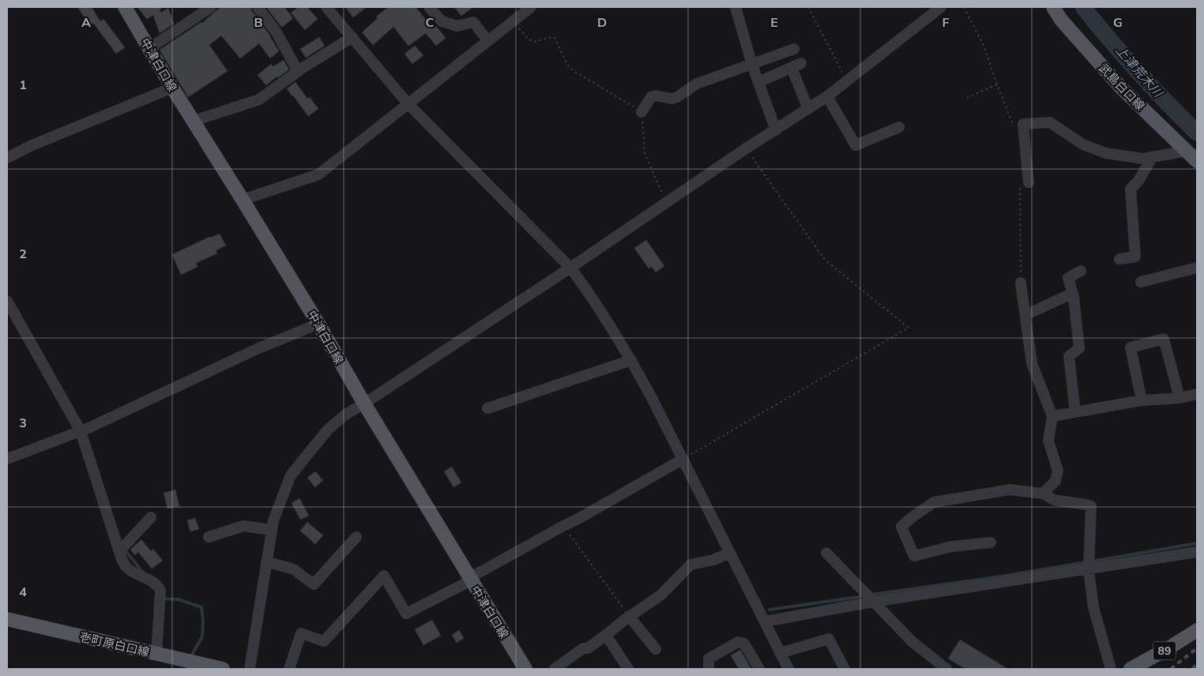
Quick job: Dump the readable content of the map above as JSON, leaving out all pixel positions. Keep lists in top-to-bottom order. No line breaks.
{"streets":{"main road":["中津白口線","武島白口線","壱町原白口線","89"]},"water":["上津荒木川"],"grid":{"columns":["A","B","C","D","E","F","G"],"rows":["1","2","3","4"]}}
